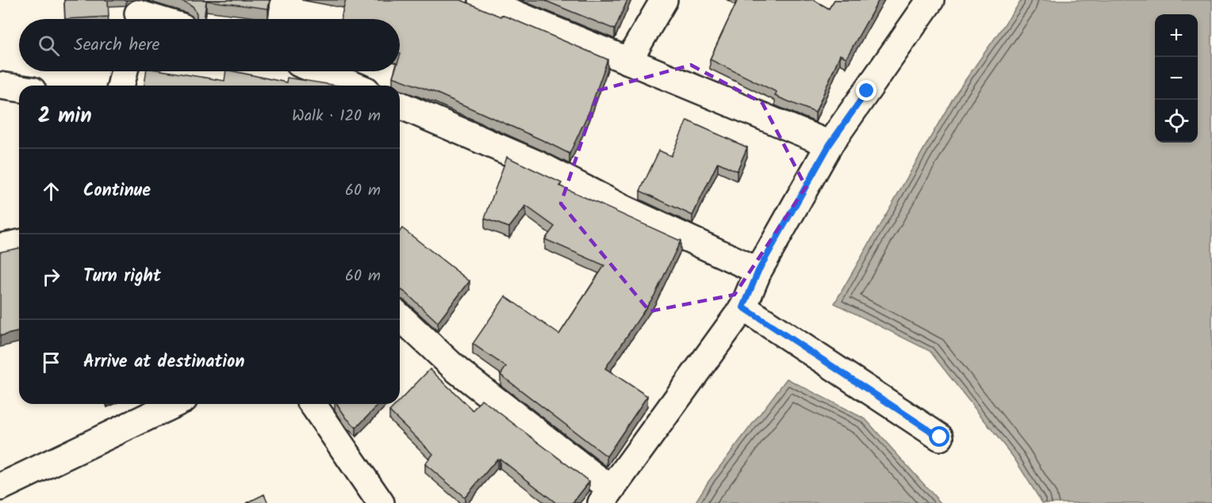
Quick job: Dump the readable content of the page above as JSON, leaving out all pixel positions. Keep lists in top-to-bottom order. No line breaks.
{"page":{"map_buttons":["+","−"],"search":"Search here","heading":["2 min","Walk · 120 m"],"list":[["Continue","60 m"],["Turn right","60 m"],"Arrive at destination"]}}
